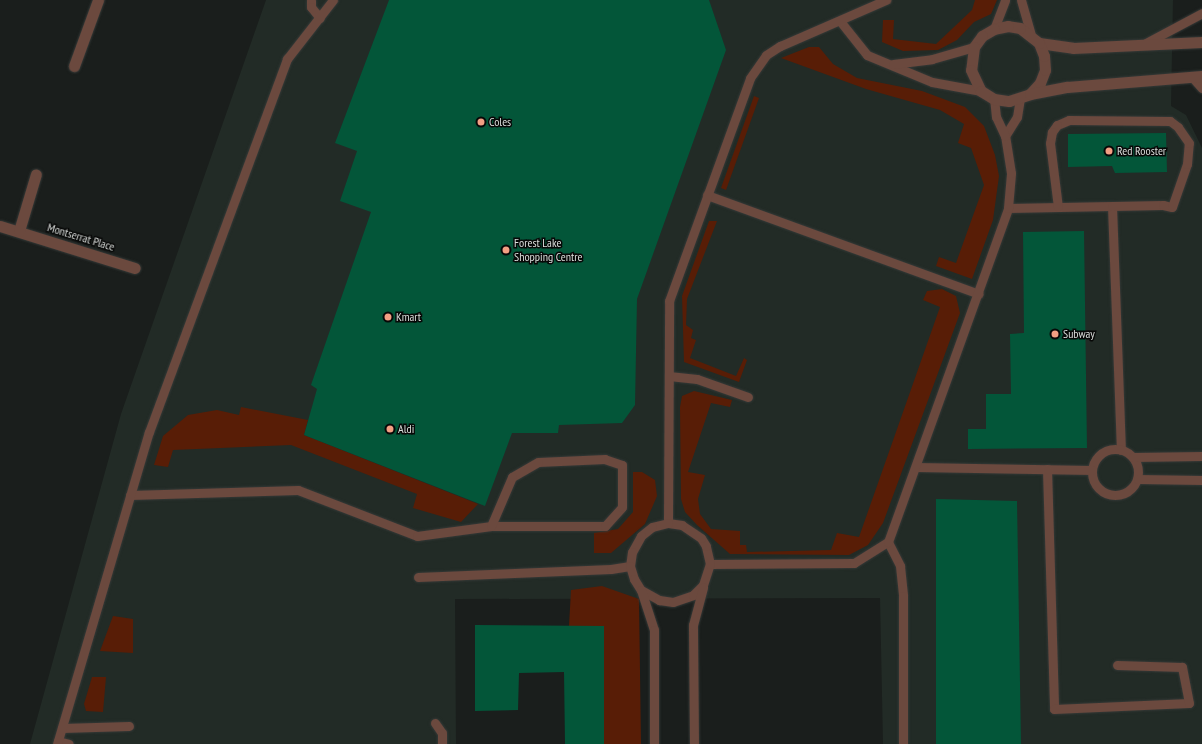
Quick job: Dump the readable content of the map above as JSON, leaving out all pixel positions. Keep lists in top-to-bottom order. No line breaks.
{"streets":{"street":["Montserrat Place"]},"places":["Coles","Red Rooster","Forest Lake Shopping Centre","Kmart","Subway","Aldi"]}
